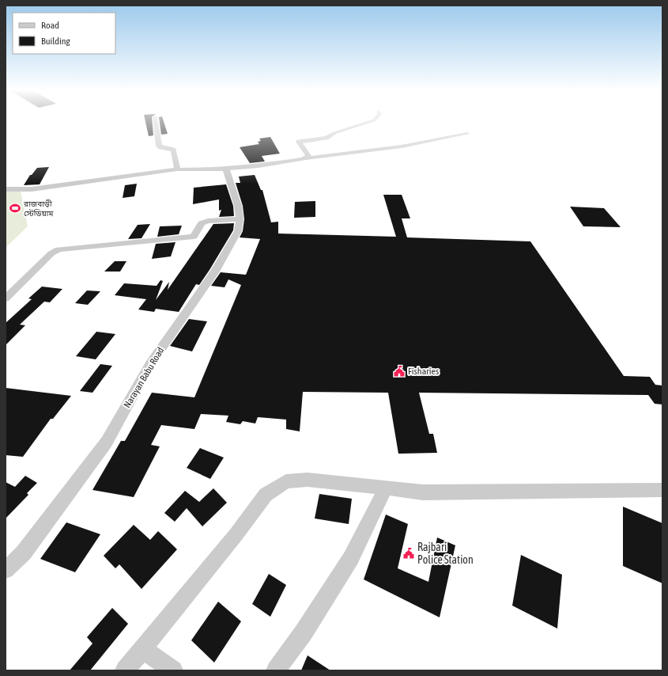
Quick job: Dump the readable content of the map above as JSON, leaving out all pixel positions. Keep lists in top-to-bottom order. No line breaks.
{"streets":{"street":["Narayan Babu Road"]},"places":{"sports":["রাজবাড়ী স্টেডিয়াম"],"public building":["Fisharies","Rajbari Police Station"]},"legend":["Road","Building"]}
